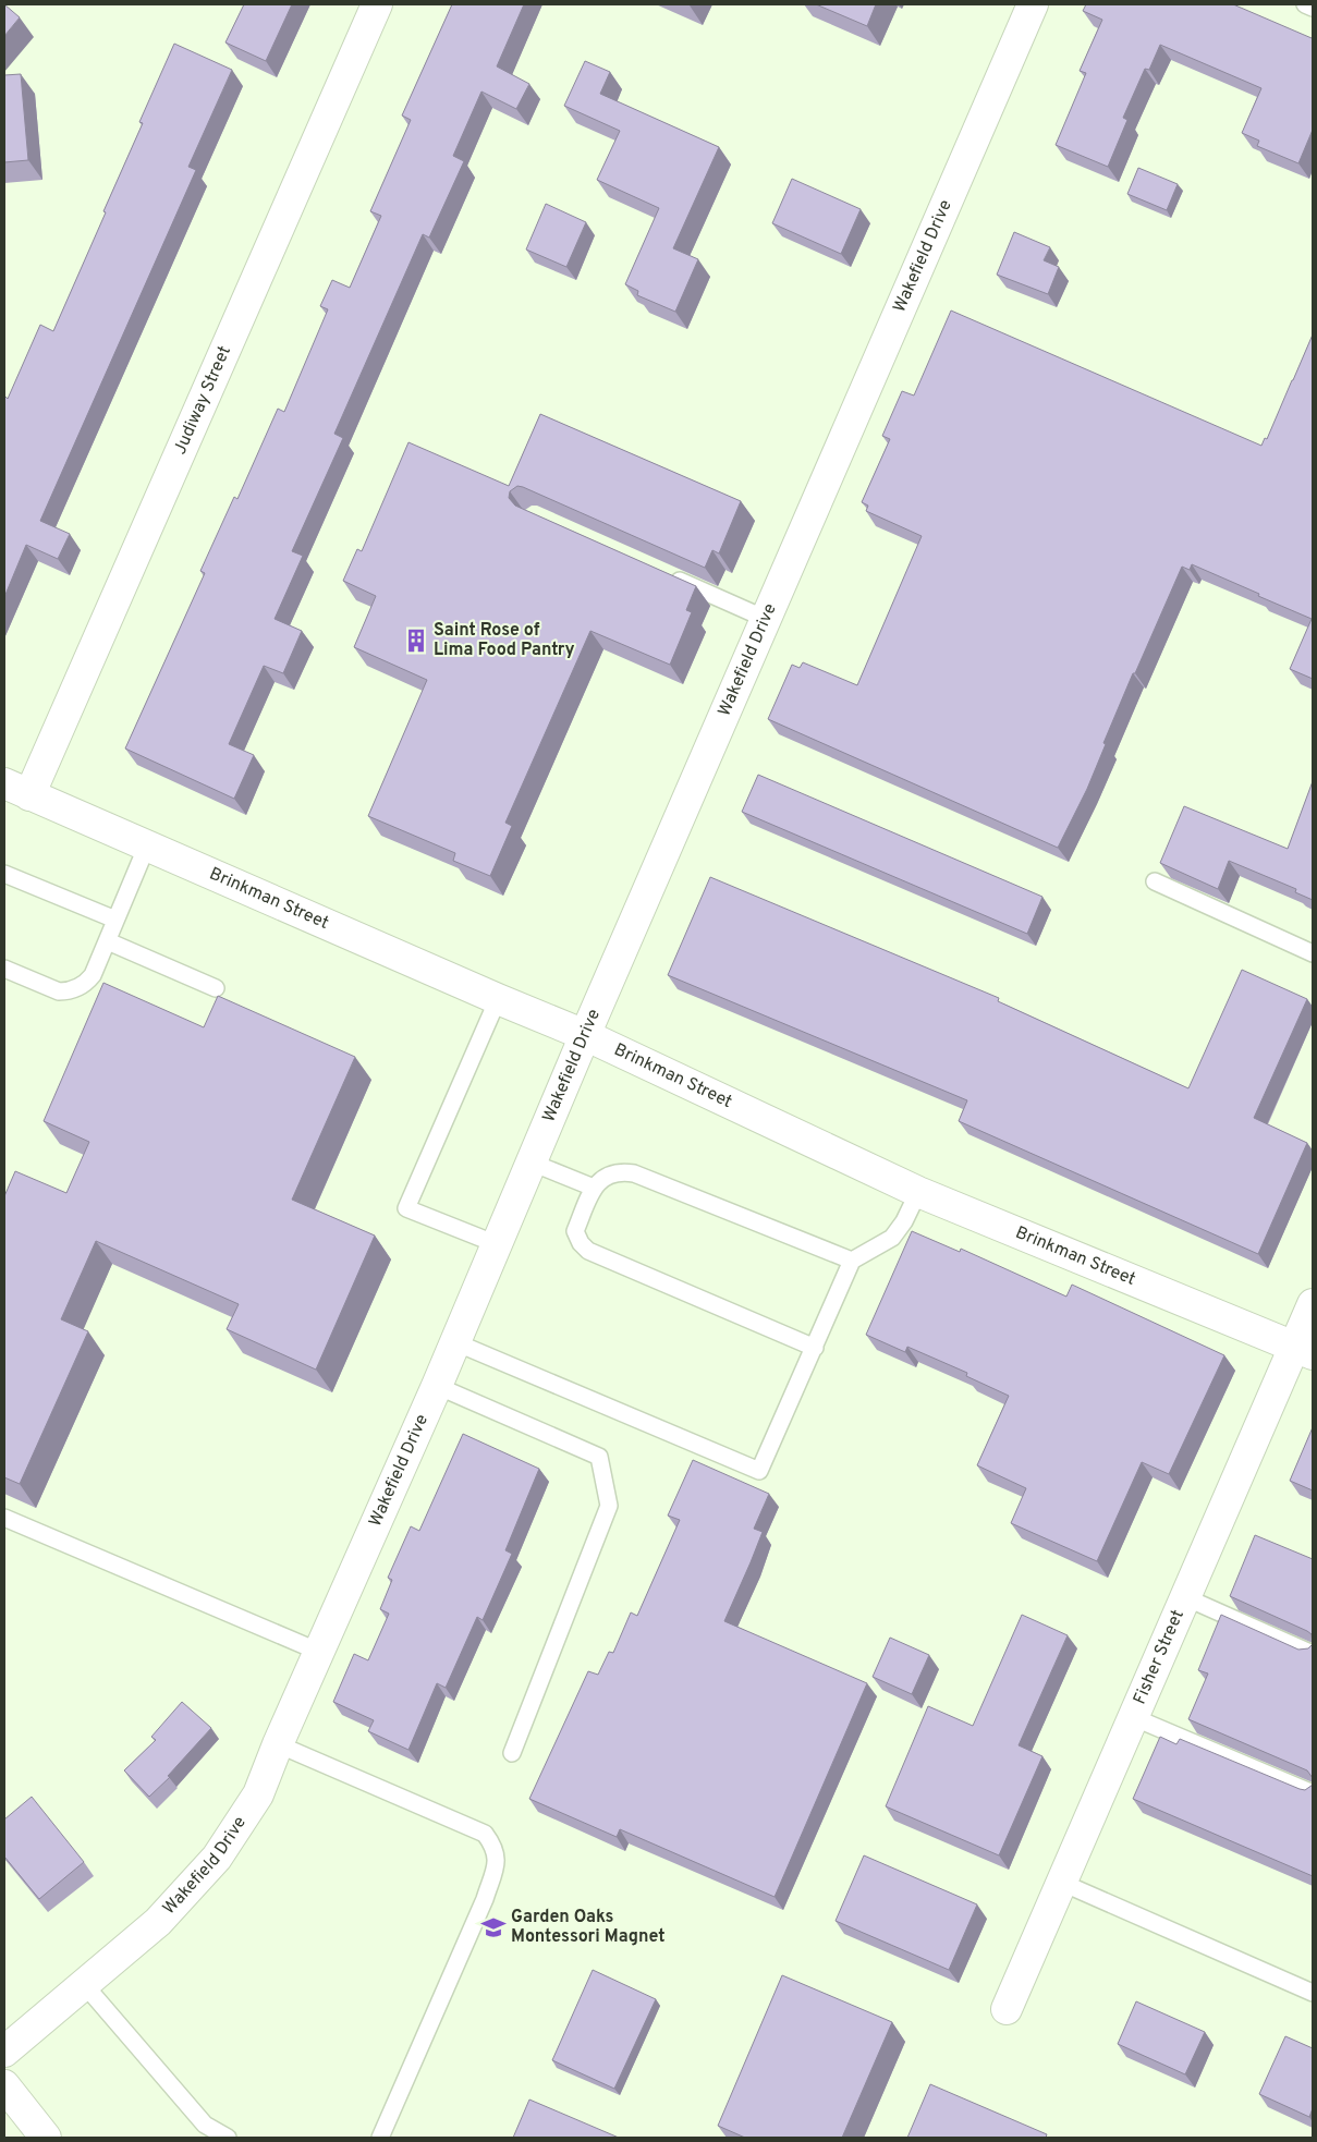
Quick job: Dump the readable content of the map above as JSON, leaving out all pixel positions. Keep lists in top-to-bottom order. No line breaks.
{"streets":{"street":["Wakefield Drive","Judiway Street","Brinkman Street","Fisher Street"]},"crossings":[["Wakefield Drive","Brinkman Street"],["Judiway Street","Brinkman Street"],["Brinkman Street","Fisher Street"]],"places":{"building":["Saint Rose of Lima Food Pantry"],"school or university":["Garden Oaks Montessori Magnet"]}}
